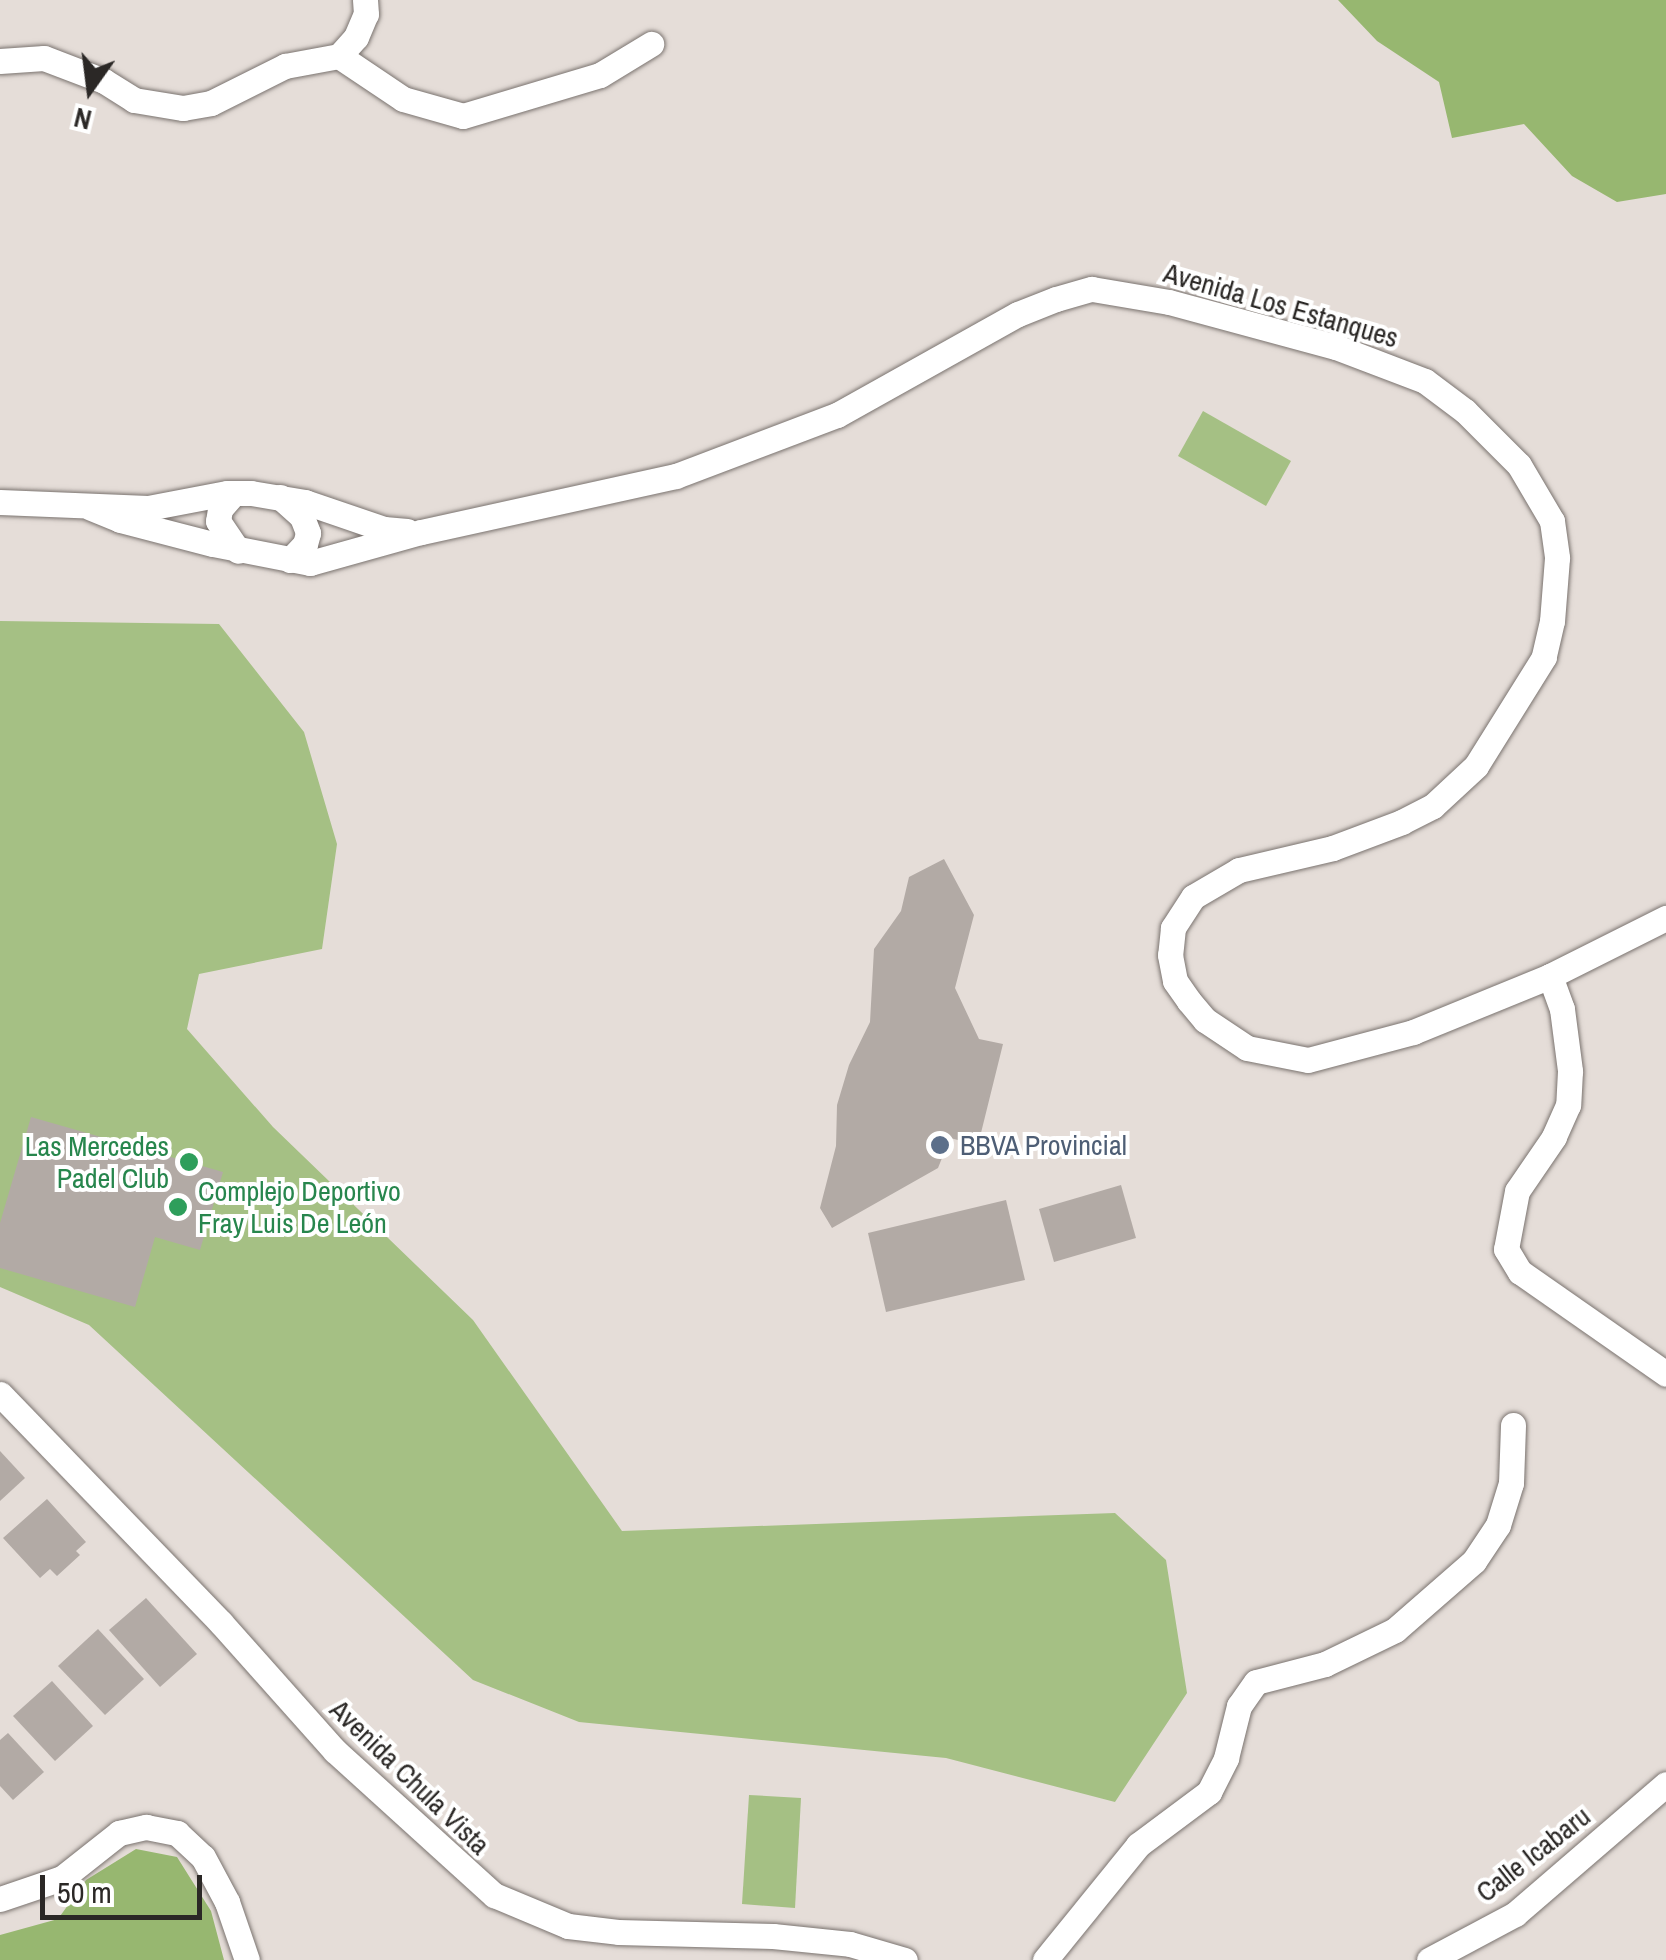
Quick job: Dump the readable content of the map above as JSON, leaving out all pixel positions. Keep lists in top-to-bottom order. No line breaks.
{"streets":{"street":["Avenida Los Estanques","Avenida Chula Vista","Calle Icabaru"]},"places":["BBVA Provincial","Las Mercedes Padel Club","Complejo Deportivo Fray Luis De León"],"scale_bar":"50 m","north":"bottom"}
